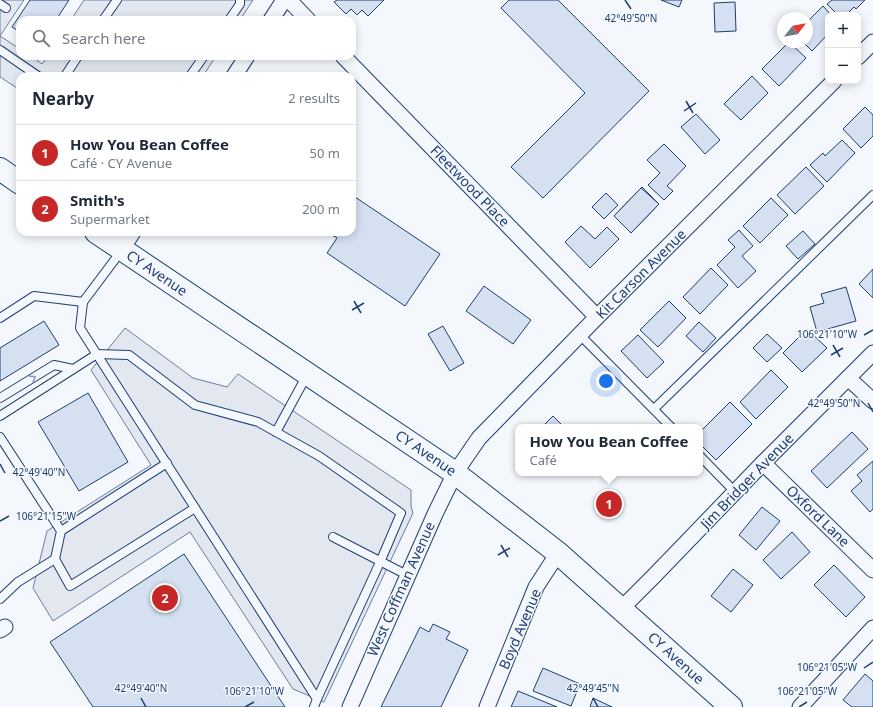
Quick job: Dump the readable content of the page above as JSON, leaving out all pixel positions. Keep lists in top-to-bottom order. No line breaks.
{"streets":{"main road":["CY Avenue"],"street":["Fleetwood Place","Kit Carson Avenue","Jim Bridger Avenue","Oxford Lane","West Coffman Avenue","Boyd Avenue"]},"crossings":[["Fleetwood Place","Kit Carson Avenue"],["CY Avenue","Kit Carson Avenue"],["CY Avenue","Jim Bridger Avenue"],["CY Avenue","West Coffman Avenue"],["CY Avenue","Boyd Avenue"],["Kit Carson Avenue","West Coffman Avenue"],["Jim Bridger Avenue","Oxford Lane"]],"north":"top right","page":{"map_buttons":["+","−"],"search":"Search here","heading":["Nearby","2 results"],"list":[{"mark":"1","name":"How You Bean Coffee","note":"Café · CY Avenue","value":"50 m"},{"mark":"2","name":"Smith's","note":"Supermarket","value":"200 m"}],"popup":["How You Bean Coffee","Café"],"pins":["1","2"]},"coordinates":["42°49'50\"N","106°21'10\"W","42°49'40\"N","106°21'15\"W","106°21'05\"W","42°49'45\"N"]}
